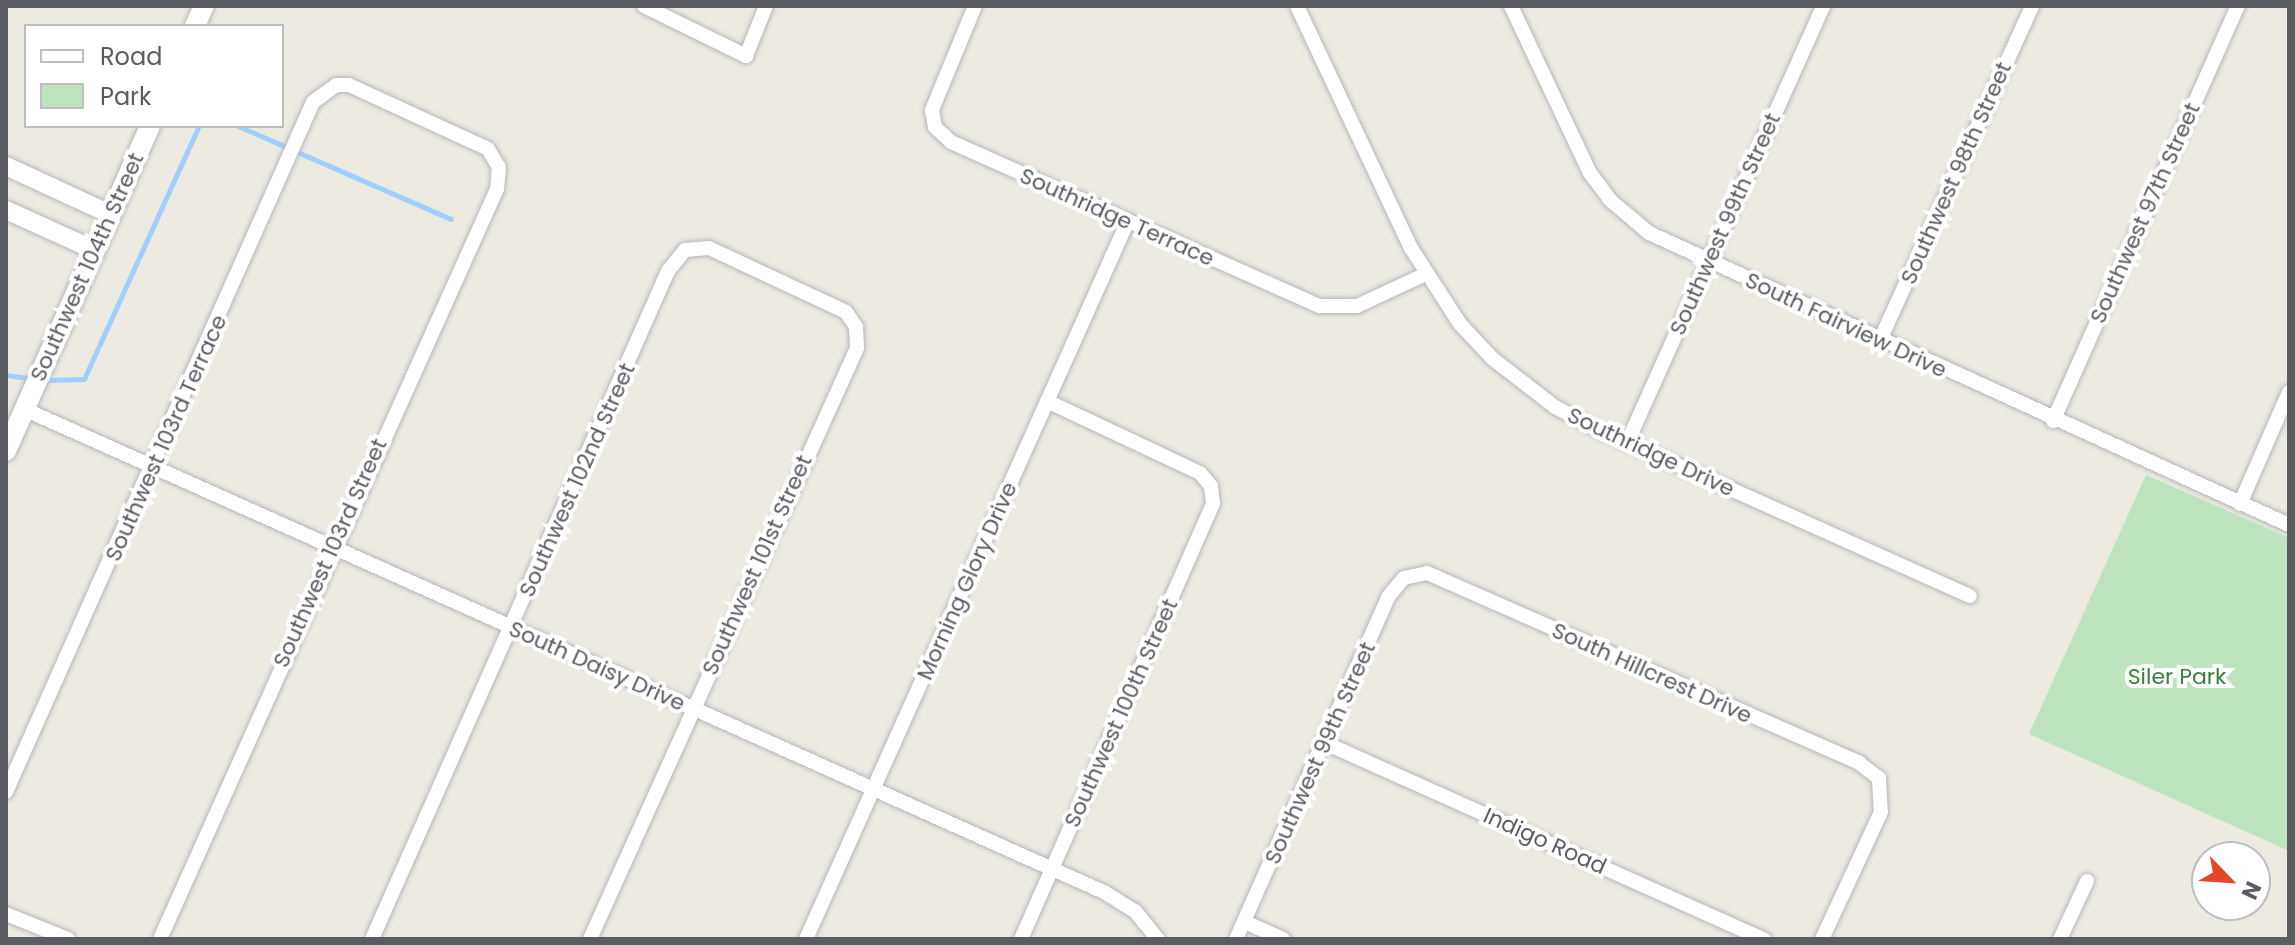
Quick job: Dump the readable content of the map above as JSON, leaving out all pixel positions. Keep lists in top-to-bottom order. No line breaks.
{"streets":{"main road":["Southwest 104th Street"],"street":["Southwest 98th Street","Southwest 97th Street","Southridge Terrace","Southwest 99th Street","South Fairview Drive","Southwest 103rd Terrace","Southridge Drive","Southwest 102nd Street","Southwest 103rd Street","Southwest 101st Street","Morning Glory Drive","South Daisy Drive","South Hillcrest Drive","Southwest 100th Street","Indigo Road"]},"crossings":[["Southwest 98th Street","South Fairview Drive"],["Southwest 97th Street","South Fairview Drive"],["Southridge Terrace","Southridge Drive"],["Southridge Terrace","Morning Glory Drive"],["Southwest 99th Street","South Fairview Drive"],["Southwest 99th Street","Southridge Drive"],["Southwest 99th Street","South Hillcrest Drive"],["Southwest 99th Street","Indigo Road"],["Southwest 104th Street","South Daisy Drive"],["Southwest 103rd Terrace","Southwest 103rd Street"],["Southwest 103rd Terrace","South Daisy Drive"],["Southwest 102nd Street","Southwest 101st Street"],["Southwest 102nd Street","South Daisy Drive"],["Southwest 103rd Street","South Daisy Drive"],["Southwest 101st Street","South Daisy Drive"],["Morning Glory Drive","South Daisy Drive"],["Morning Glory Drive","Southwest 100th Street"],["South Daisy Drive","Southwest 100th Street"]],"parks":["Siler Park"],"legend":["Road","Park"],"north":"bottom right"}
